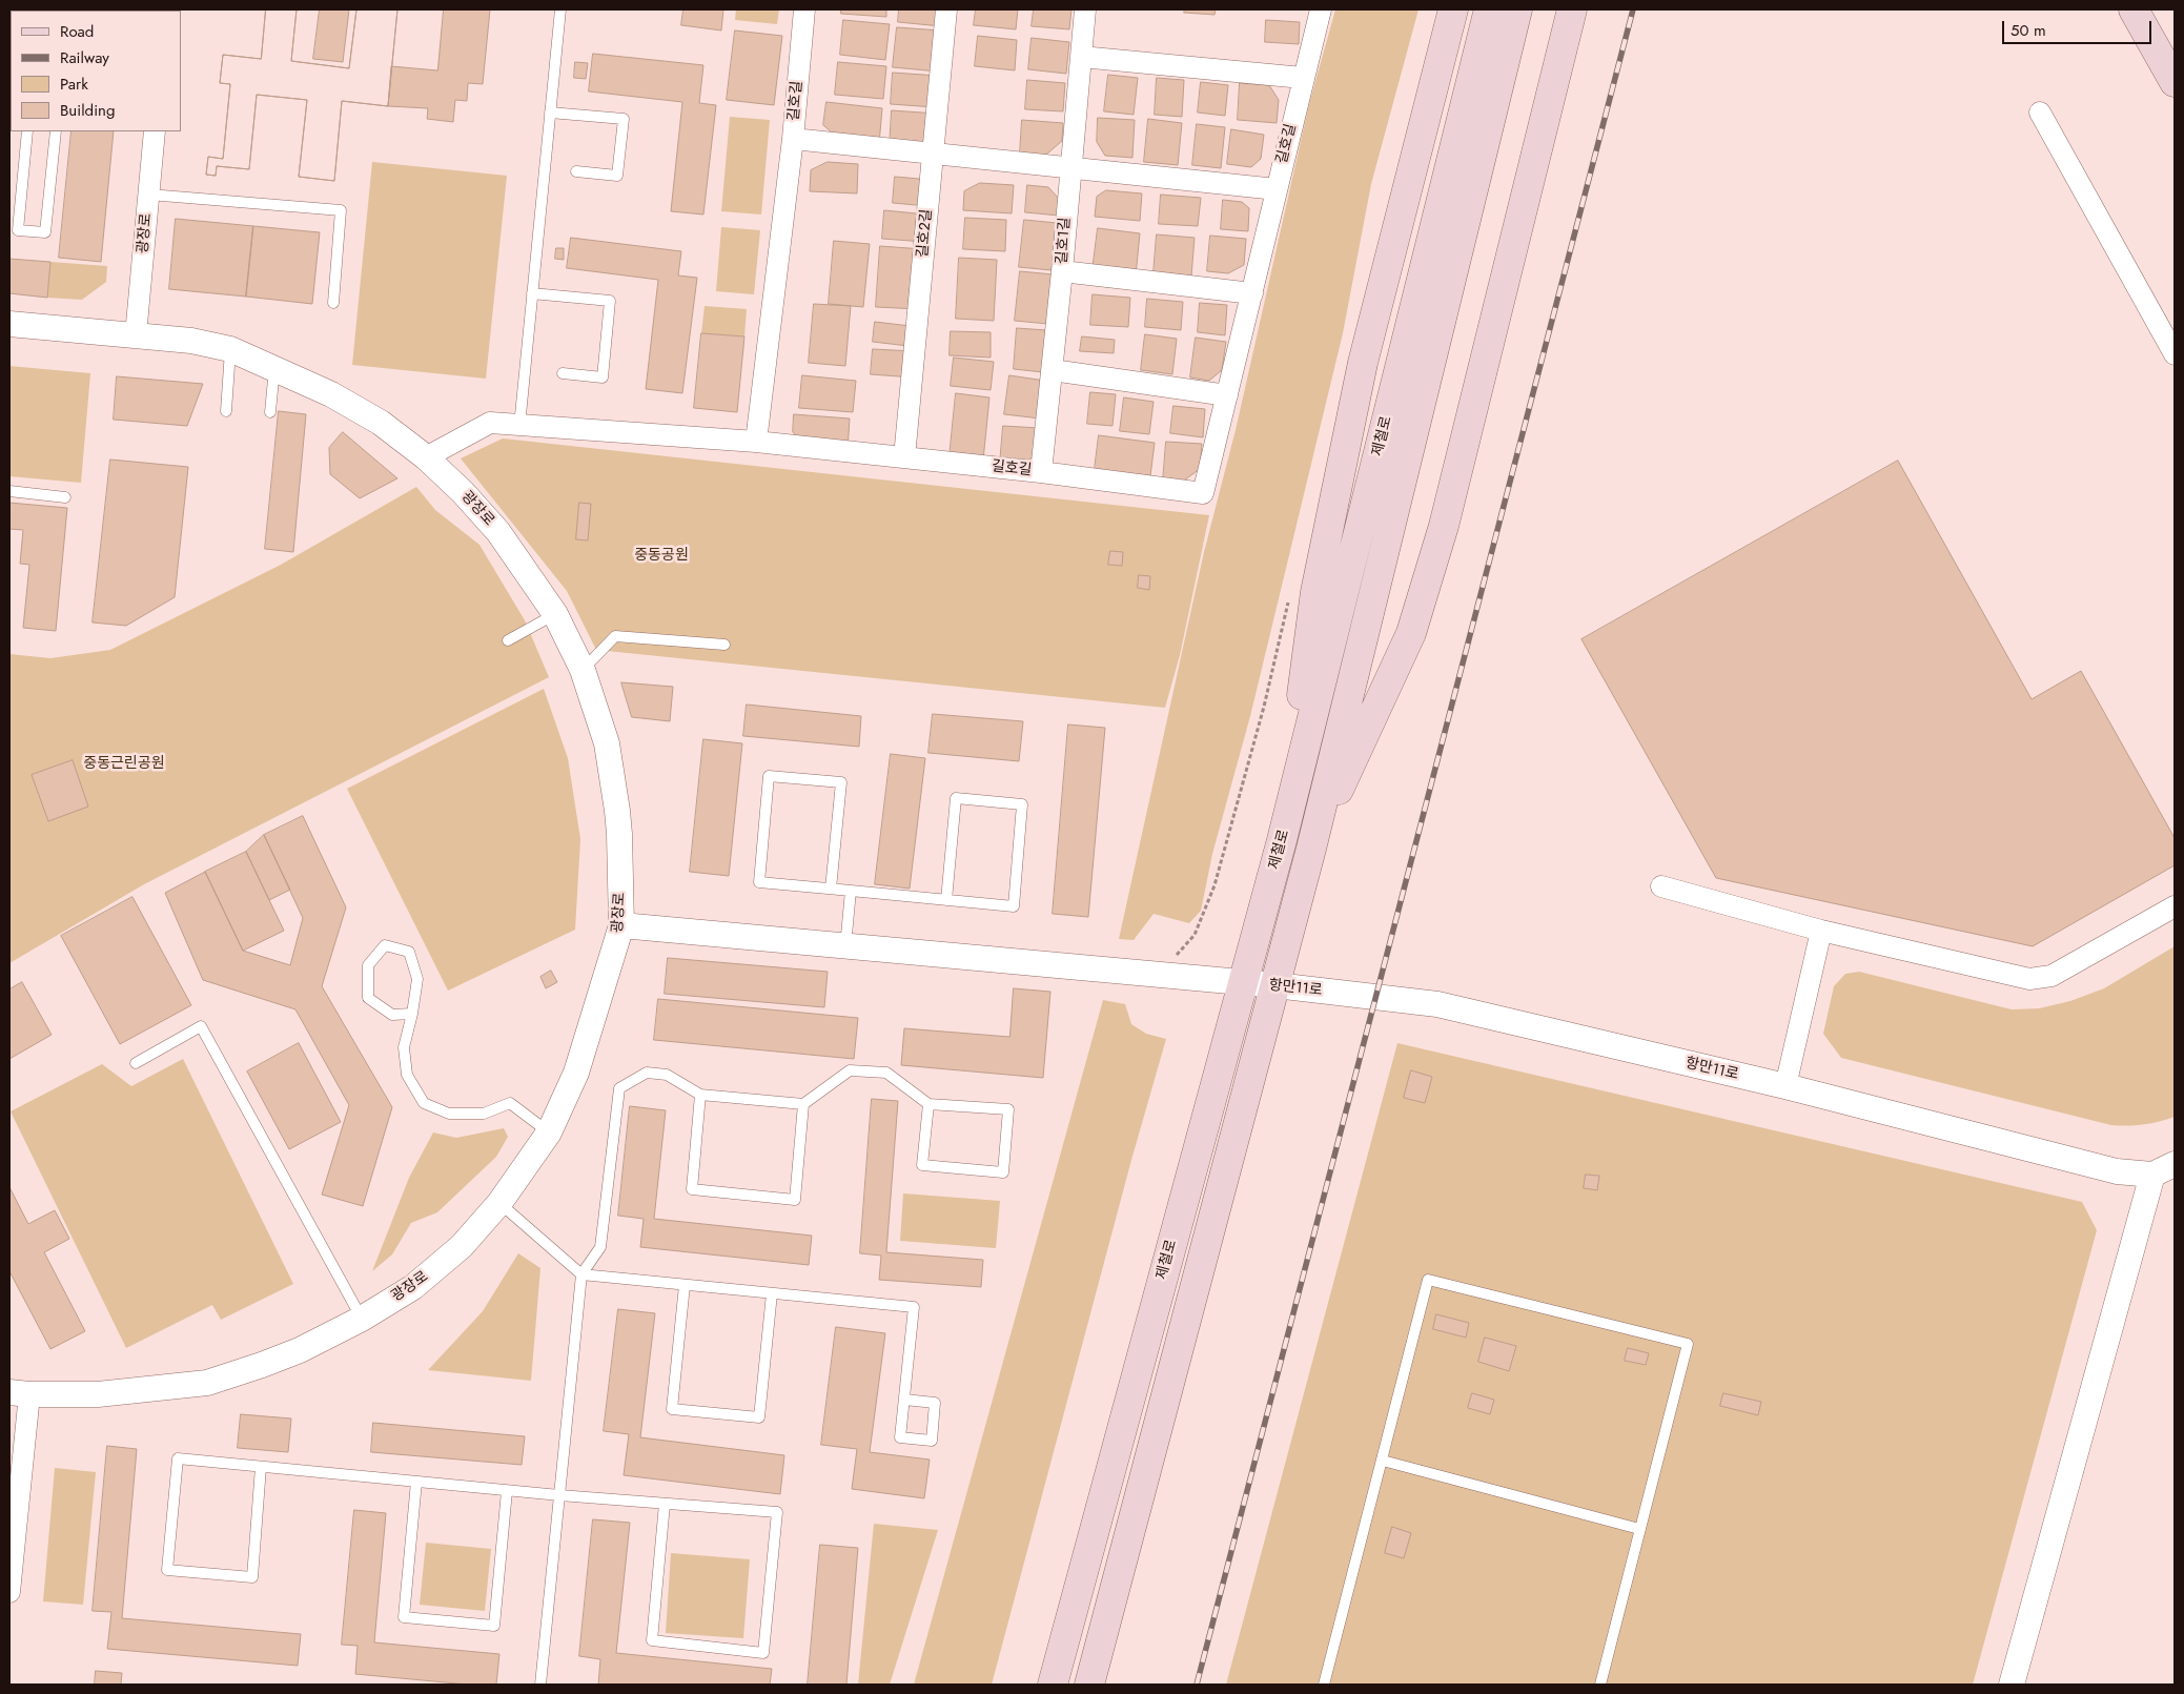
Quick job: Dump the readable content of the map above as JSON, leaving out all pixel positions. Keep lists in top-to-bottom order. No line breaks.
{"streets":{"main road":["제철로"],"street":["길호길","광장로","길호2길","길호1길","항만11로"]},"crossings":[["길호길","길호2길"],["길호길","길호1길"],["광장로","항만11로"],["제철로","항만11로"]],"parks":["중동공원","중동근린공원"],"legend":["Road","Railway","Park","Building"],"scale_bar":"50 m"}
